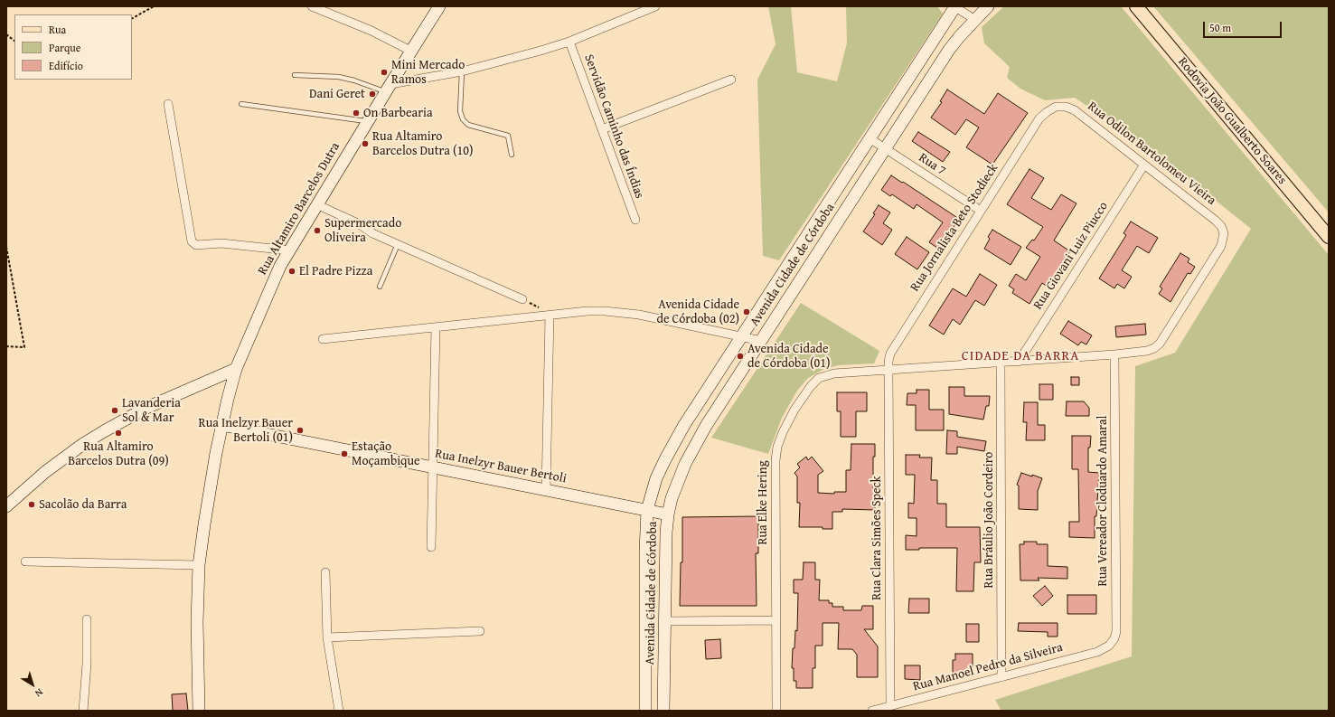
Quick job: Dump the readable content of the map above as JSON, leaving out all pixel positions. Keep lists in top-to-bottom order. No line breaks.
{"streets":{"main road":["Rodovia João Gualberto Soares"],"street":["Servidão Caminho das Índias","Rua Odilon Bartolomeu Vieira","Rua 7","Rua Altamiro Barcelos Dutra","Rua Jornalista Beto Stodieck","Rua Giovani Luiz Piucco","Avenida Cidade de Córdoba","Rua Inelzyr Bauer Bertoli","Rua Vereador Cloduardo Amaral","Rua Elke Hering","Rua Bráulio João Cordeiro","Rua Clara Simões Speck","Rua Manoel Pedro da Silveira"]},"crossings":[["Rua Odilon Bartolomeu Vieira","Rua Jornalista Beto Stodieck"],["Rua Odilon Bartolomeu Vieira","Rua Giovani Luiz Piucco"],["Rua Odilon Bartolomeu Vieira","Rua Elke Hering"],["Rua 7","Rua Jornalista Beto Stodieck"],["Rua 7","Avenida Cidade de Córdoba"],["Rua Altamiro Barcelos Dutra","Rua Inelzyr Bauer Bertoli"],["Rua Jornalista Beto Stodieck","Rua Elke Hering"],["Rua Jornalista Beto Stodieck","Rua Clara Simões Speck"],["Rua Giovani Luiz Piucco","Rua Elke Hering"],["Avenida Cidade de Córdoba","Rua Inelzyr Bauer Bertoli"],["Rua Vereador Cloduardo Amaral","Rua Elke Hering"],["Rua Vereador Cloduardo Amaral","Rua Manoel Pedro da Silveira"],["Rua Elke Hering","Rua Bráulio João Cordeiro"],["Rua Elke Hering","Rua Clara Simões Speck"],["Rua Bráulio João Cordeiro","Rua Manoel Pedro da Silveira"],["Rua Clara Simões Speck","Rua Manoel Pedro da Silveira"]],"districts":["CIDADE DA BARRA"],"places":["Mini Mercado Ramos","Dani Geret","On Barbearia","Rua Altamiro Barcelos Dutra (10)","Supermercado Oliveira","El Padre Pizza","Avenida Cidade de Córdoba (02)","Avenida Cidade de Córdoba (01)","Lavanderia Sol & Mar","Rua Inelzyr Bauer Bertoli (01)","Rua Altamiro Barcelos Dutra (09)","Estação Moçambique","Sacolão da Barra"],"legend":["Rua","Parque","Edifício"],"scale_bar":"50 m","north":"bottom right"}
